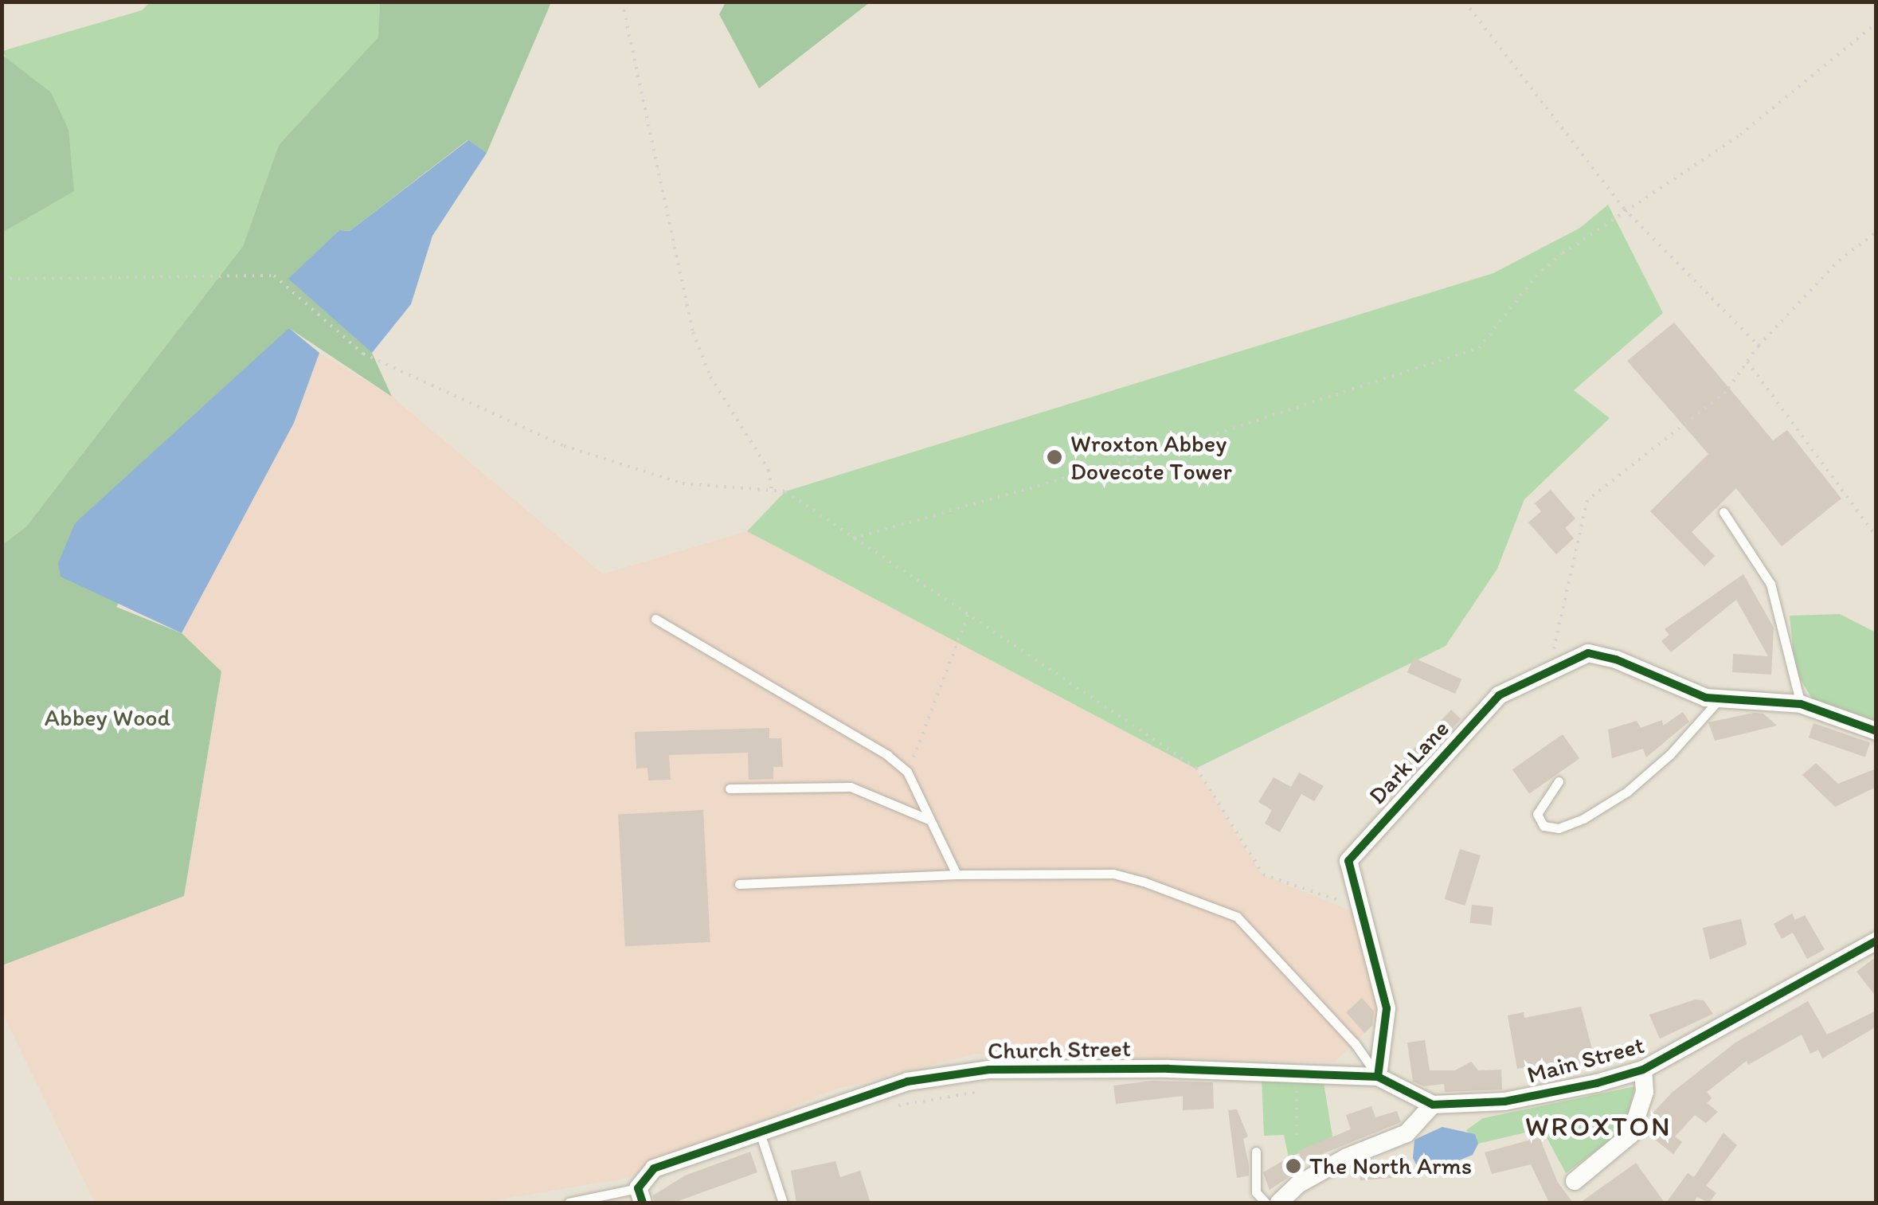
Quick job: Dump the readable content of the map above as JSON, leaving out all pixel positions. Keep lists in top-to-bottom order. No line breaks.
{"streets":{"street":["Dark Lane","Church Street","Main Street"]},"crossings":[["Dark Lane","Church Street"]],"districts":["WROXTON"],"parks":["Abbey Wood"],"places":["Wroxton Abbey Dovecote Tower","The North Arms"]}
